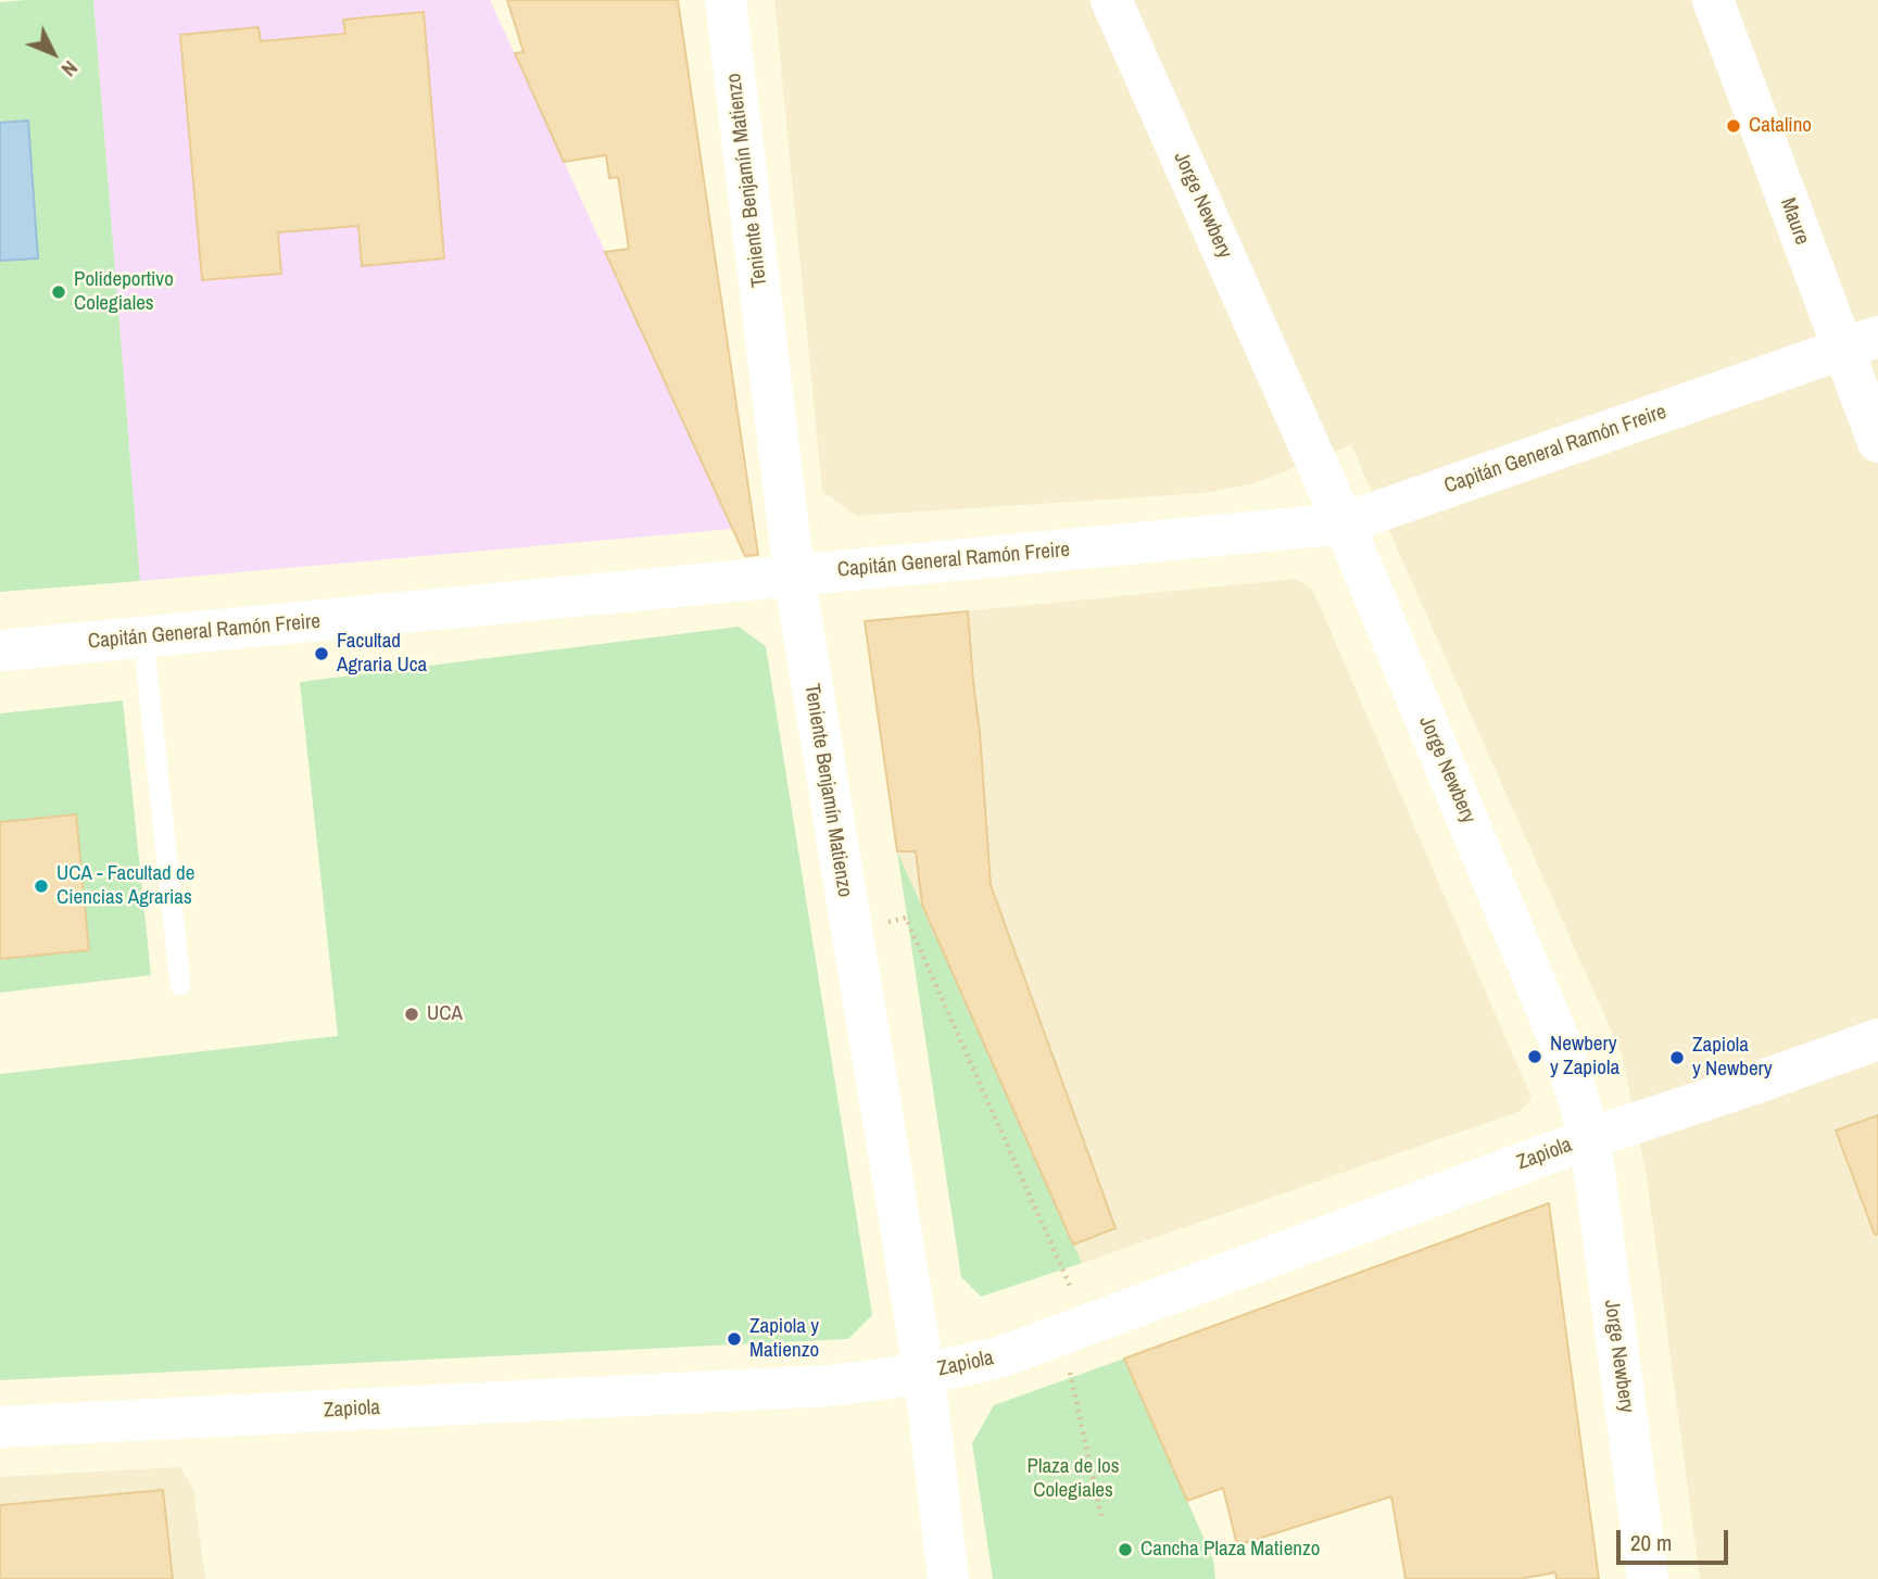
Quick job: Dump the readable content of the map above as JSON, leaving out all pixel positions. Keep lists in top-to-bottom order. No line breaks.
{"streets":{"street":["Teniente Benjamín Matienzo","Jorge Newbery","Maure","Capitán General Ramón Freire","Zapiola"]},"crossings":[["Teniente Benjamín Matienzo","Capitán General Ramón Freire"],["Teniente Benjamín Matienzo","Zapiola"],["Jorge Newbery","Capitán General Ramón Freire"],["Jorge Newbery","Zapiola"],["Maure","Capitán General Ramón Freire"]],"parks":["Plaza de los Colegiales"],"places":["Catalino","Polideportivo Colegiales","Facultad Agraria Uca","UCA - Facultad de Ciencias Agrarias","UCA","Newbery y Zapiola","Zapiola y Newbery","Zapiola y Matienzo","Cancha Plaza Matienzo"],"scale_bar":"20 m","north":"bottom right"}
